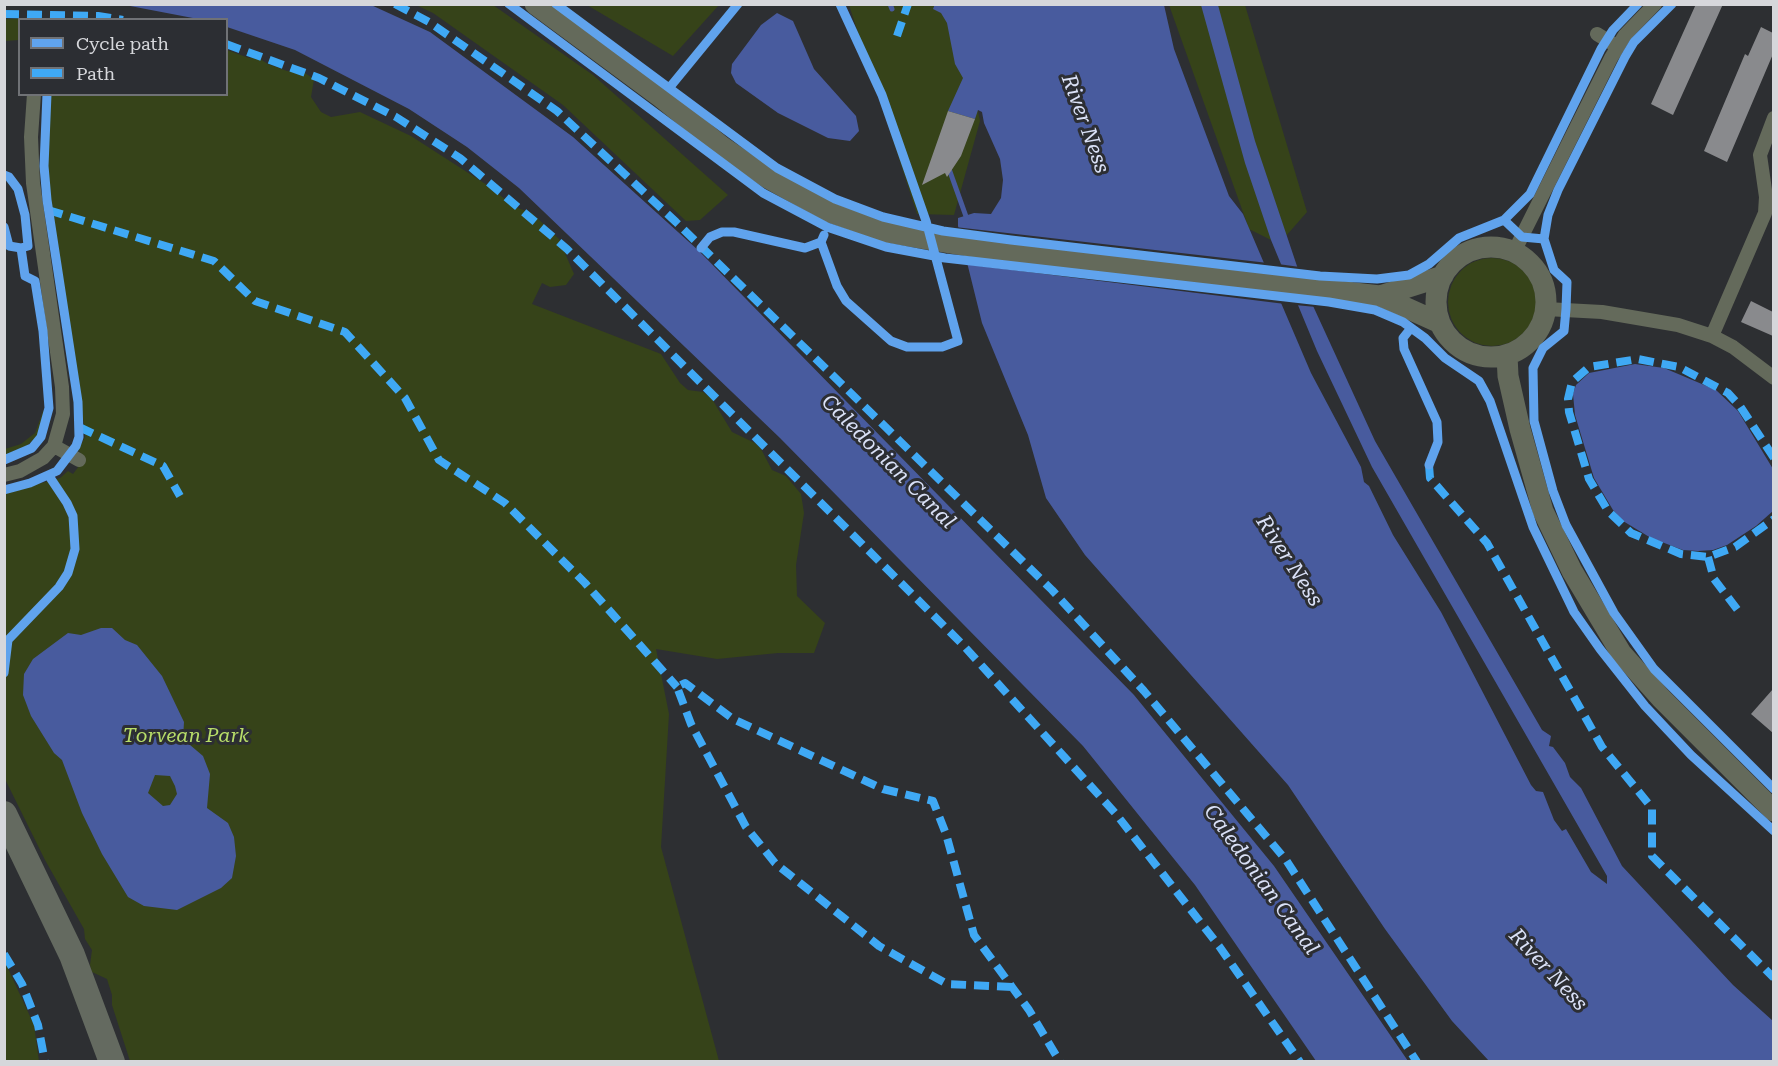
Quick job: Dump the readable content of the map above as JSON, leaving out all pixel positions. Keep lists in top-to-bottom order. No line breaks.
{"water":["River Ness","Caledonian Canal"],"parks":["Torvean Park"],"legend":["Cycle path","Path"]}
